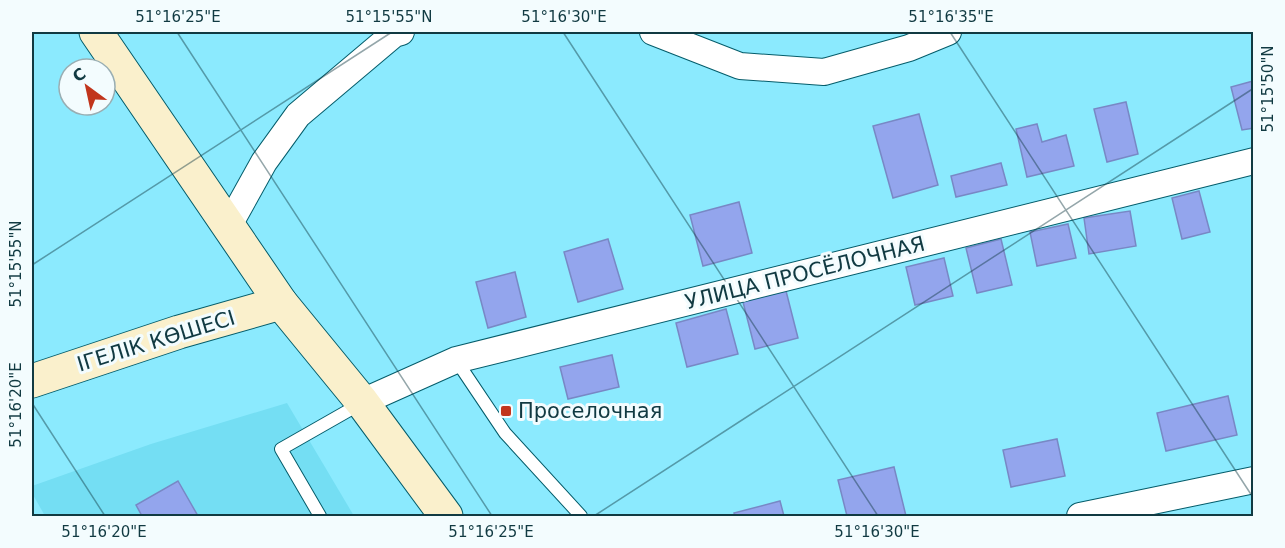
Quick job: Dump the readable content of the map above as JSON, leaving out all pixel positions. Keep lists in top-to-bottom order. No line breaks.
{"streets":{"main road":["ІГЕЛІК КӨШЕСІ"],"street":["УЛИЦА ПРОСЁЛОЧНАЯ"]},"places":{"transit":["Проселочная"]},"north":"top left","coordinates":["51°16'25\"E","51°15'55\"N","51°16'30\"E","51°16'35\"E","51°15'50\"N","51°16'20\"E"]}
